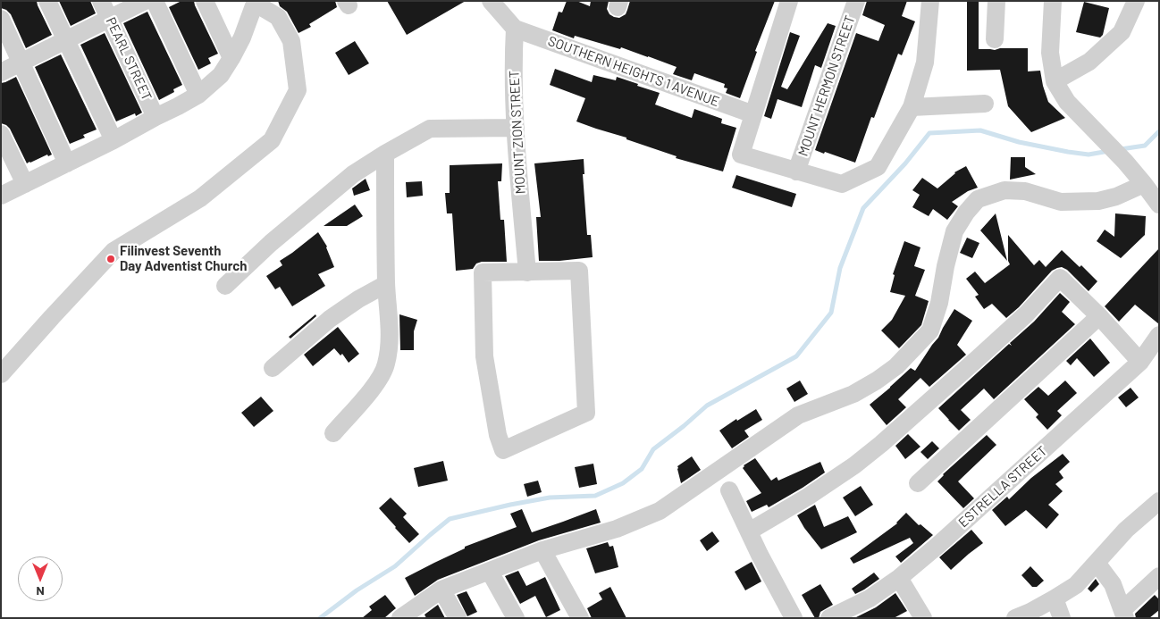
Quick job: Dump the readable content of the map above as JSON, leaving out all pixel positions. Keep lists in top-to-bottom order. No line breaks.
{"streets":{"street":["PEARL STREET","SOUTHERN HEIGHTS 1 AVENUE","MOUNT HERMON STREET","MOUNT ZION STREET","ESTRELLA STREET"]},"crossings":[["SOUTHERN HEIGHTS 1 AVENUE","MOUNT ZION STREET"]],"places":["Filinvest Seventh Day Adventist Church"],"north":"bottom"}
